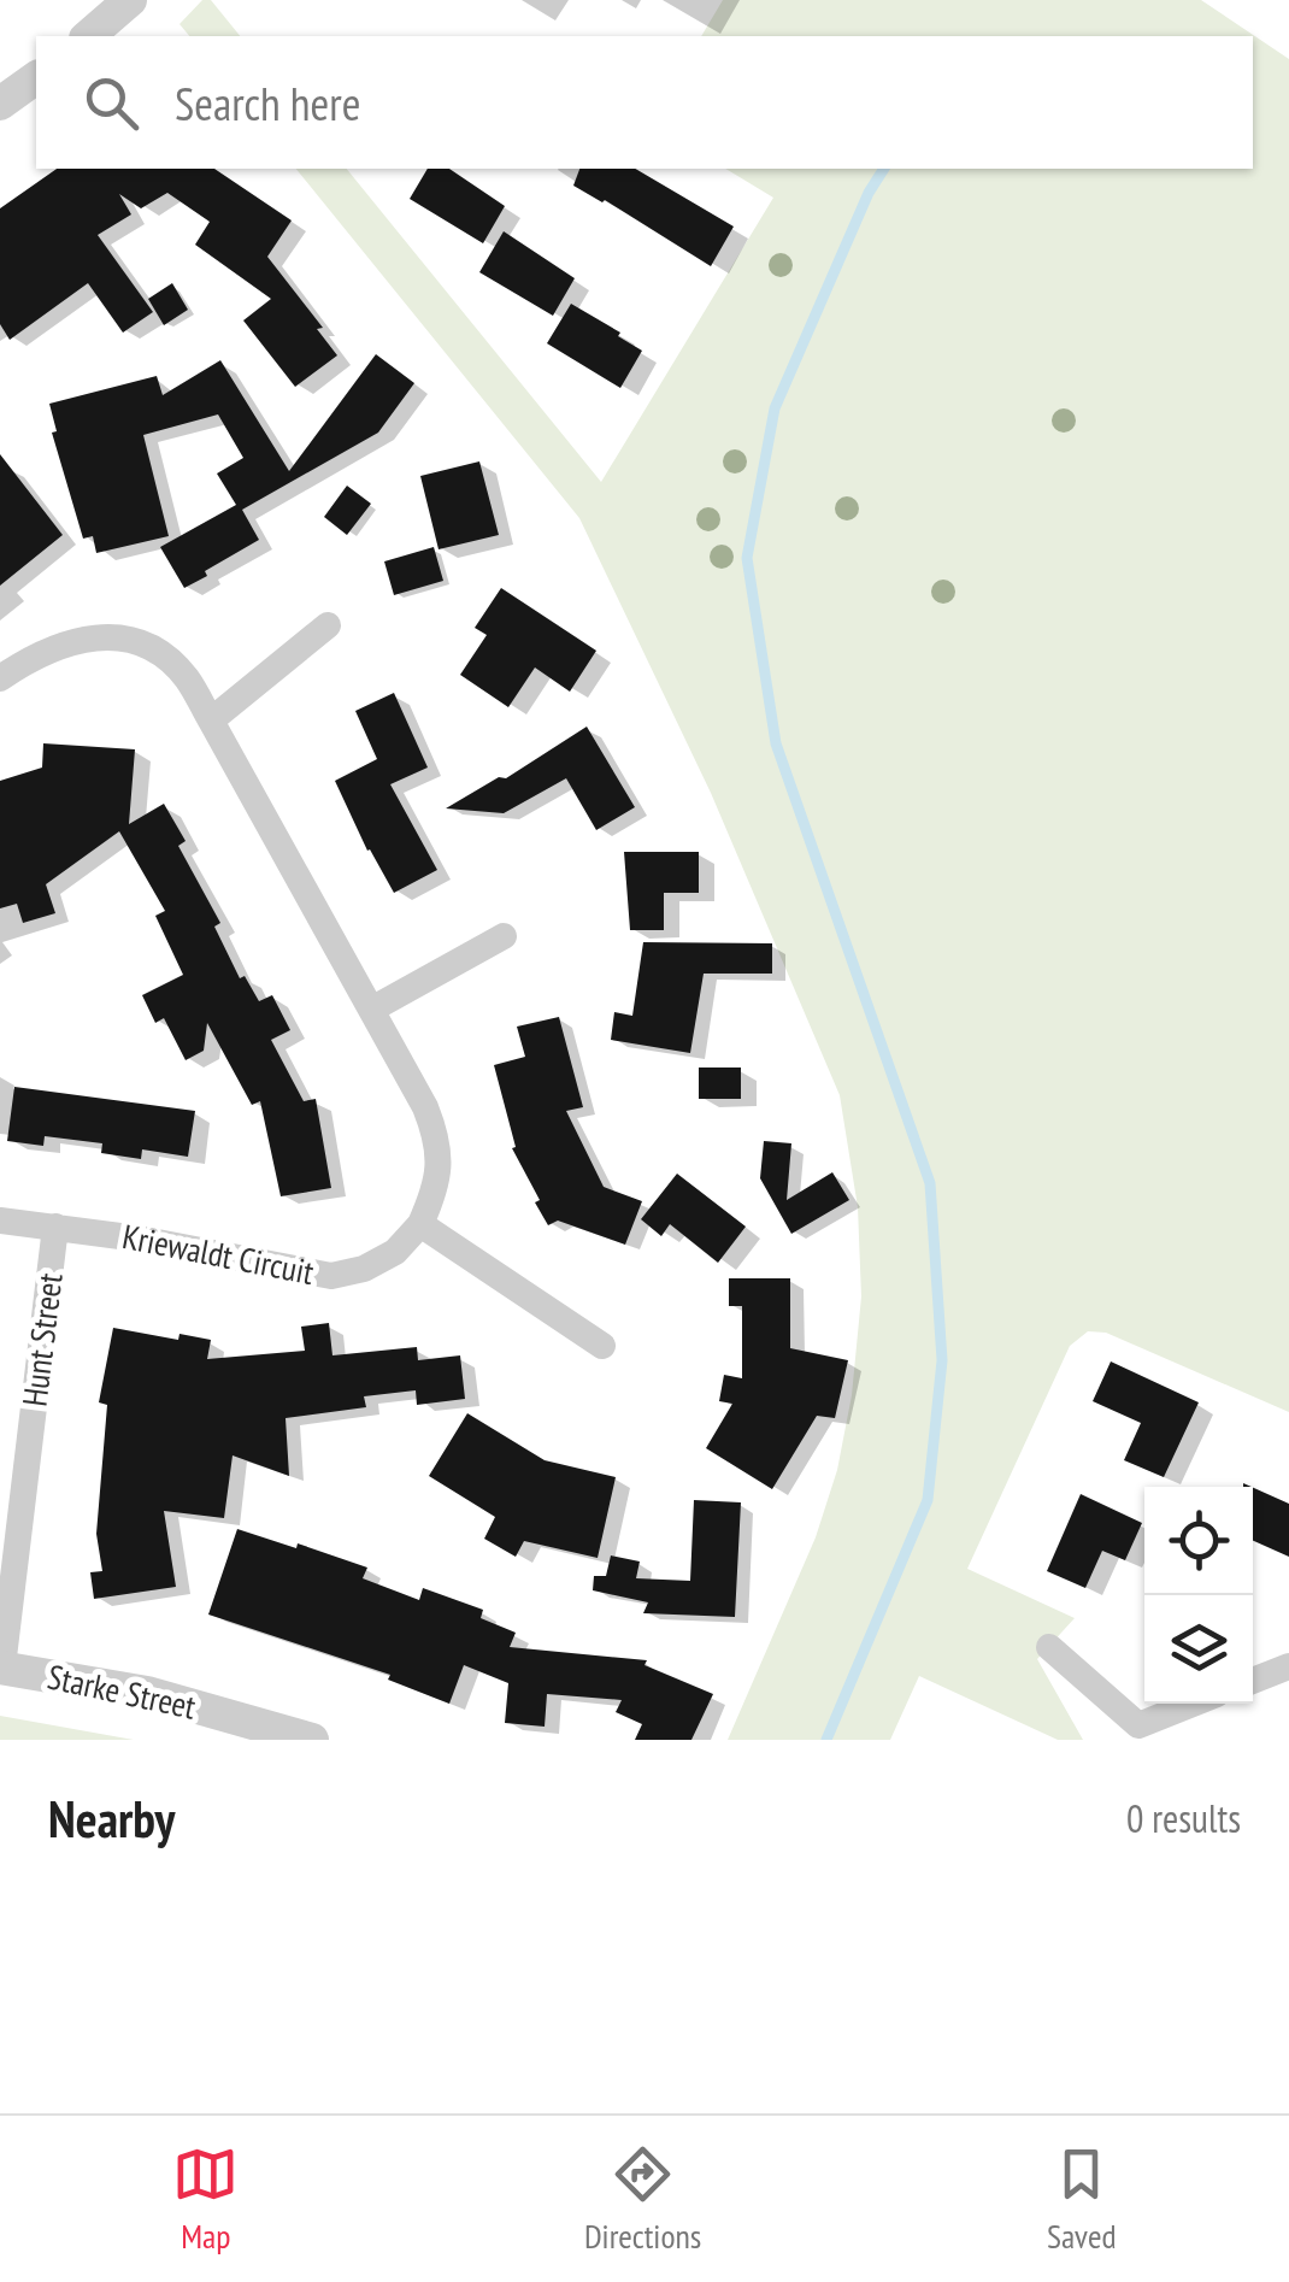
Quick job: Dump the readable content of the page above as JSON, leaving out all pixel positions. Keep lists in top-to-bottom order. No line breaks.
{"streets":{"street":["Kriewaldt Circuit","Hunt Street","Starke Street"]},"crossings":[["Kriewaldt Circuit","Hunt Street"],["Hunt Street","Starke Street"]],"page":{"search":"Search here","heading":["Nearby","0 results"],"nav":["Map","Directions","Saved"]}}
